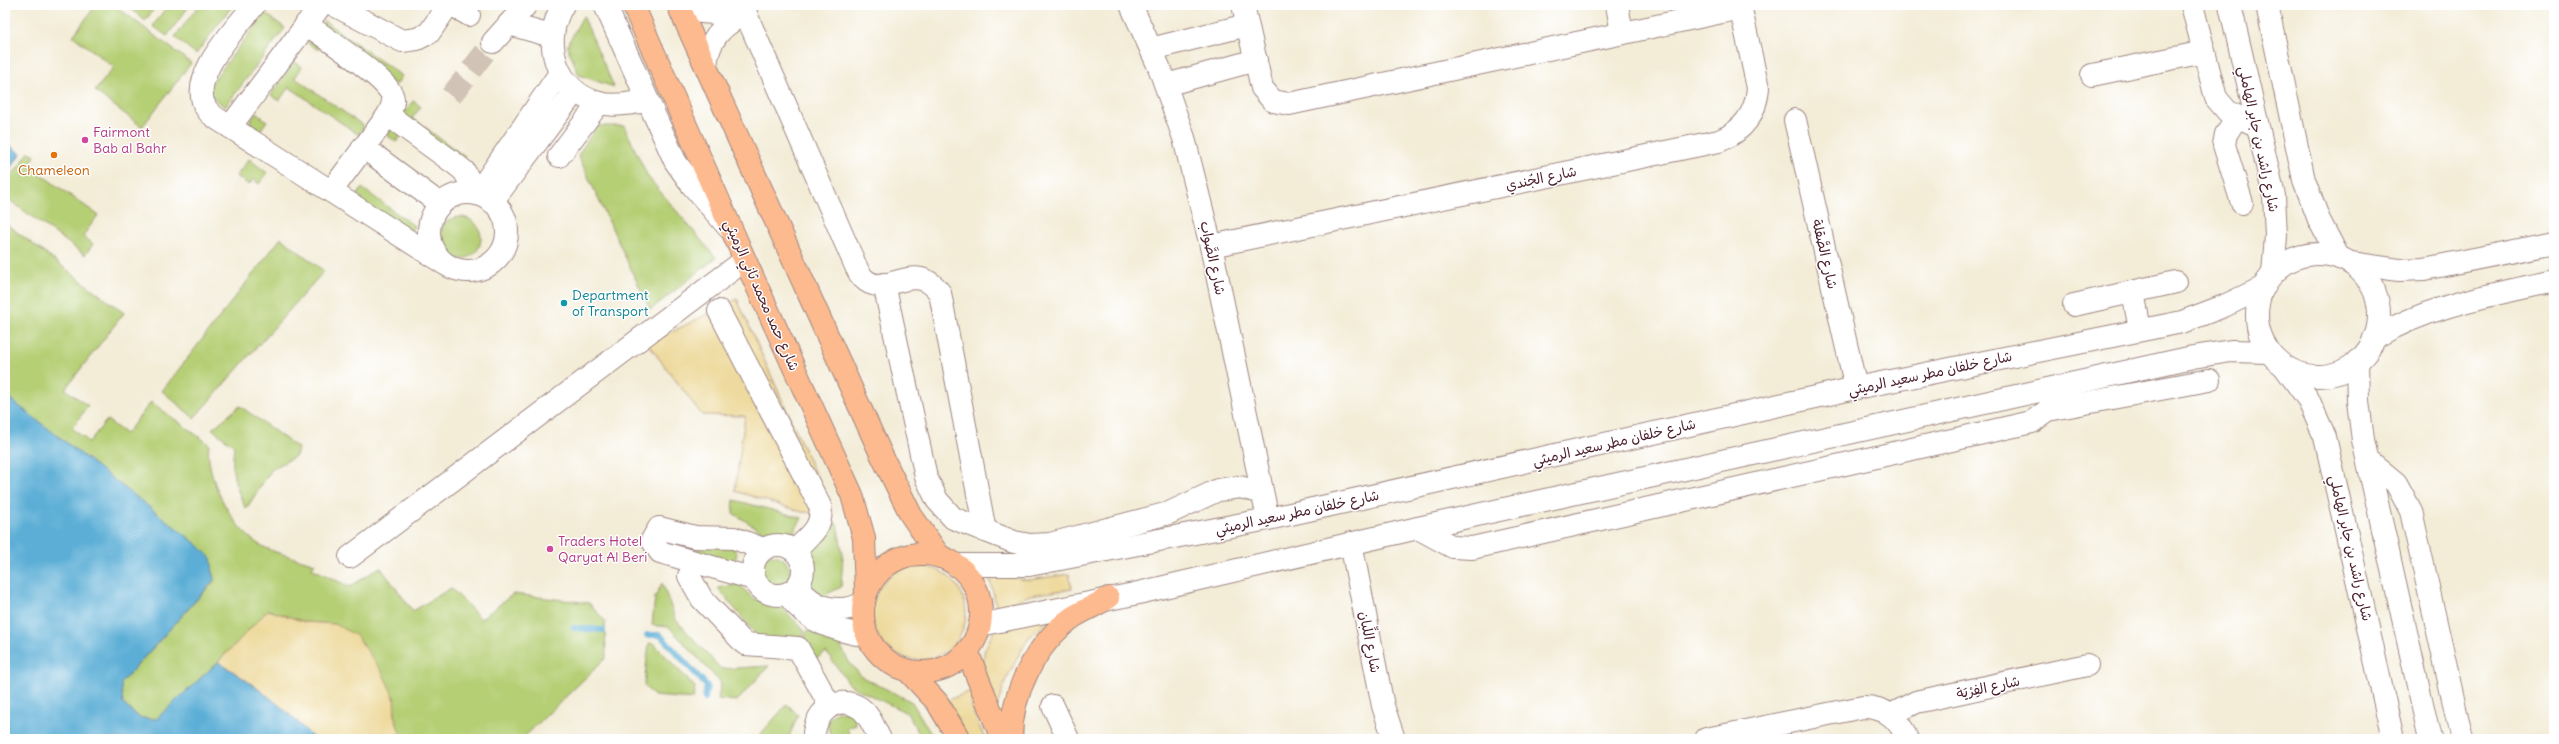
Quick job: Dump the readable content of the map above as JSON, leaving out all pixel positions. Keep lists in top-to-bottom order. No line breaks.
{"streets":{"main road":["شارع حمد محمد ثاني الرميثي"],"street":["شارع راشد بن جابر الهاملي","شارع الجُندي","شارع الصَّقلة","شارع الصَّواب","شارع خلفان مطر سعيد الرميثي","شارع اللِّبان","شارع الفِرْيَة"]},"crossings":[["شارع راشد بن جابر الهاملي","شارع خلفان مطر سعيد الرميثي"],["شارع الجُندي","شارع الصَّواب"],["شارع الصَّقلة","شارع خلفان مطر سعيد الرميثي"],["شارع الصَّواب","شارع خلفان مطر سعيد الرميثي"],["شارع حمد محمد ثاني الرميثي","شارع خلفان مطر سعيد الرميثي"]],"places":["Fairmont Bab al Bahr","Chameleon","Department of Transport","Traders Hotel Qaryat Al Beri"]}
